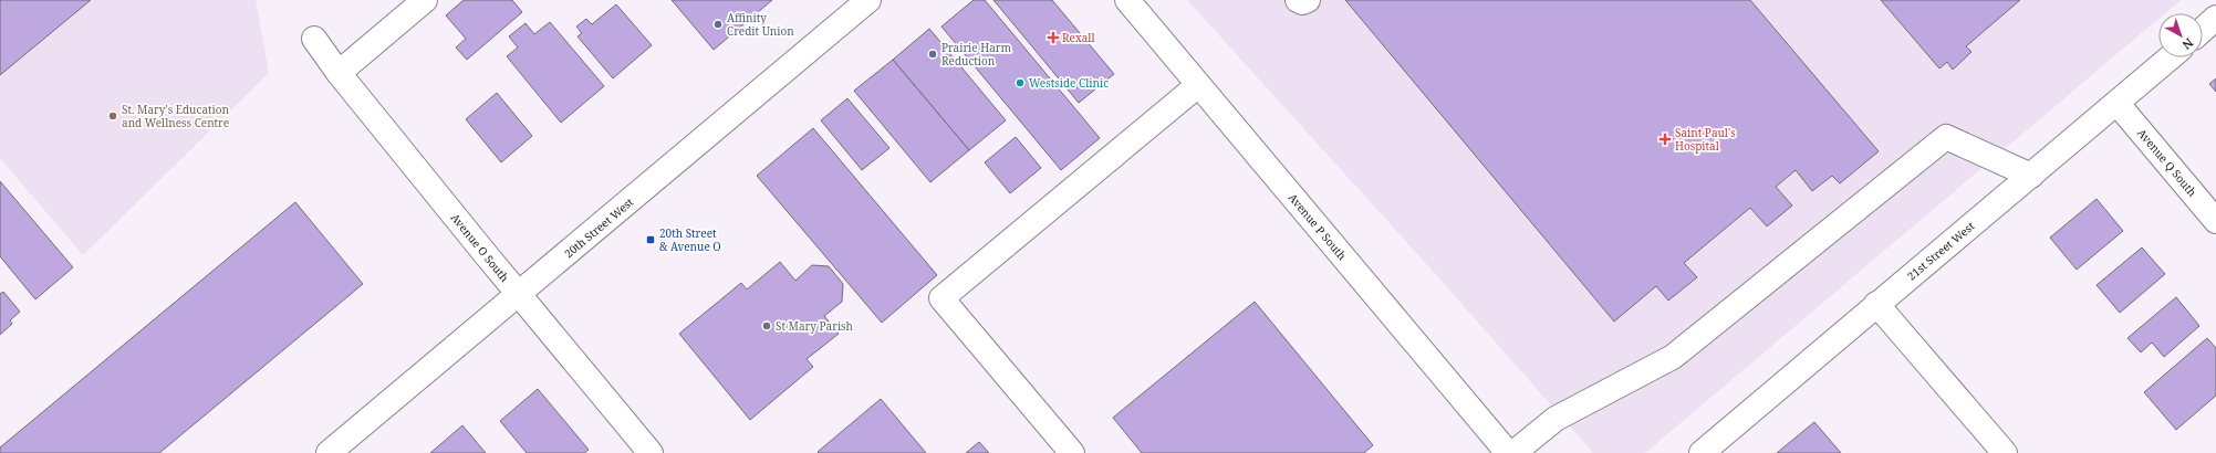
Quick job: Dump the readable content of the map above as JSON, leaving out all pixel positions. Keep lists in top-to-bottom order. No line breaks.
{"streets":{"street":["Avenue Q South","Avenue P South","20th Street West","Avenue O South","21st Street West"]},"crossings":[["Avenue Q South","21st Street West"],["20th Street West","Avenue O South"]],"places":{"other":["Affinity Credit Union","Prairie Harm Reduction","Westside Clinic","St. Mary's Education and Wellness Centre","St Mary Parish"],"health":["Rexall","Saint Paul's Hospital"],"transit":["20th Street & Avenue O"]},"north":"bottom right"}
